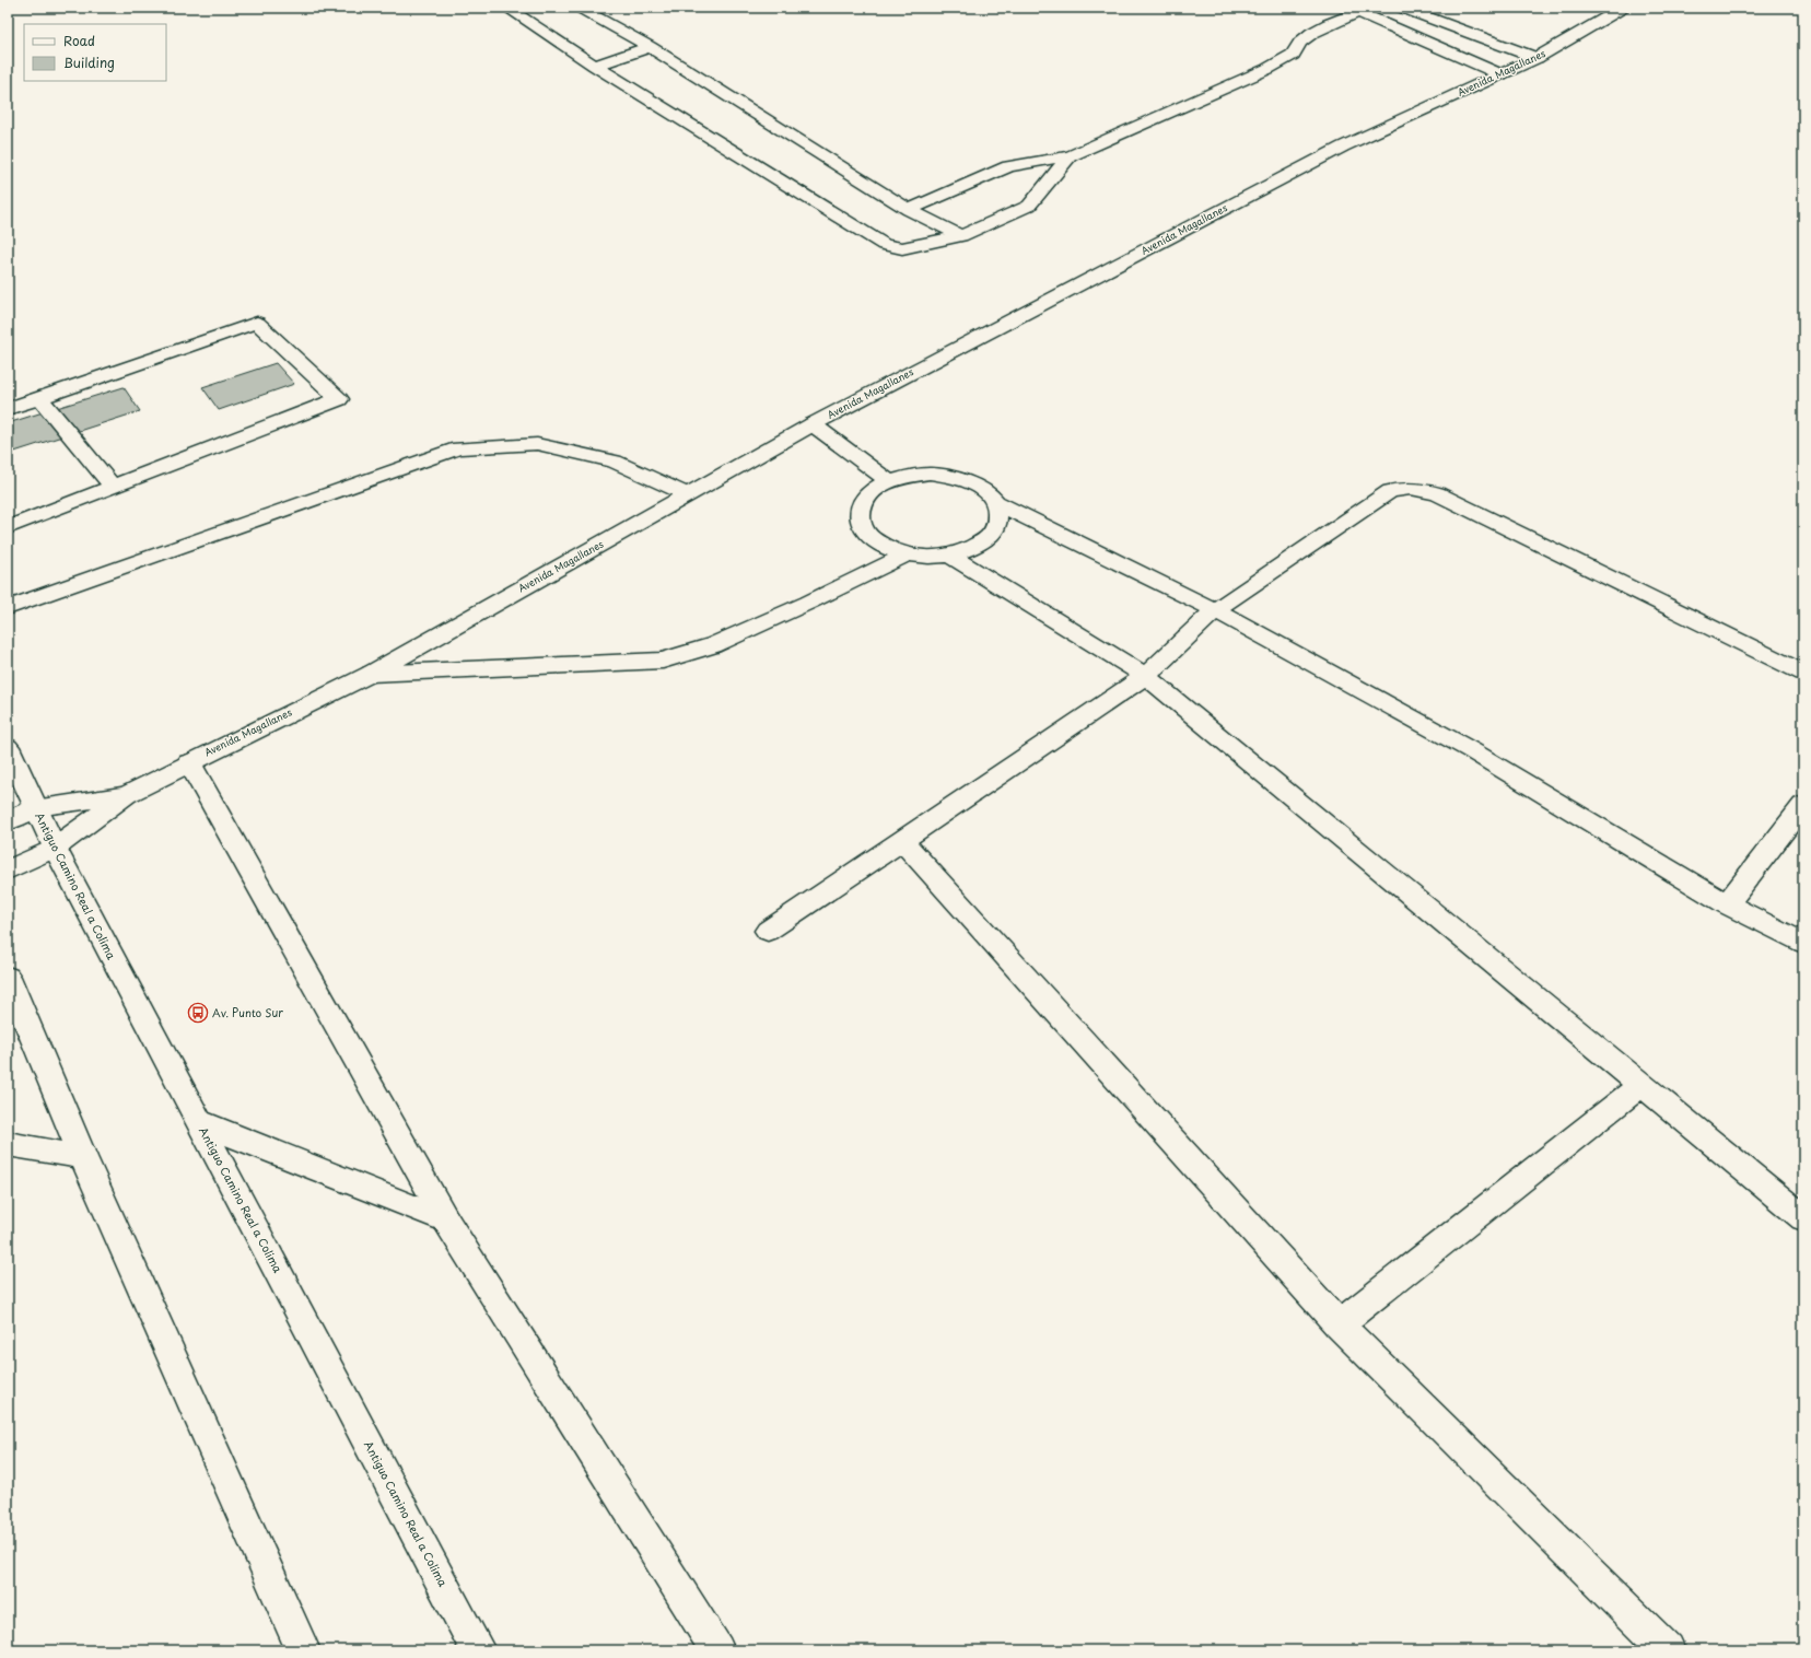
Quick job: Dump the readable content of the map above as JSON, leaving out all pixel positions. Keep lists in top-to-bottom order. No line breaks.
{"streets":{"street":["Avenida Magallanes","Antiguo Camino Real a Colima"]},"crossings":[["Avenida Magallanes","Antiguo Camino Real a Colima"]],"places":{"bus stop":["Av. Punto Sur"]},"legend":["Road","Building"]}
